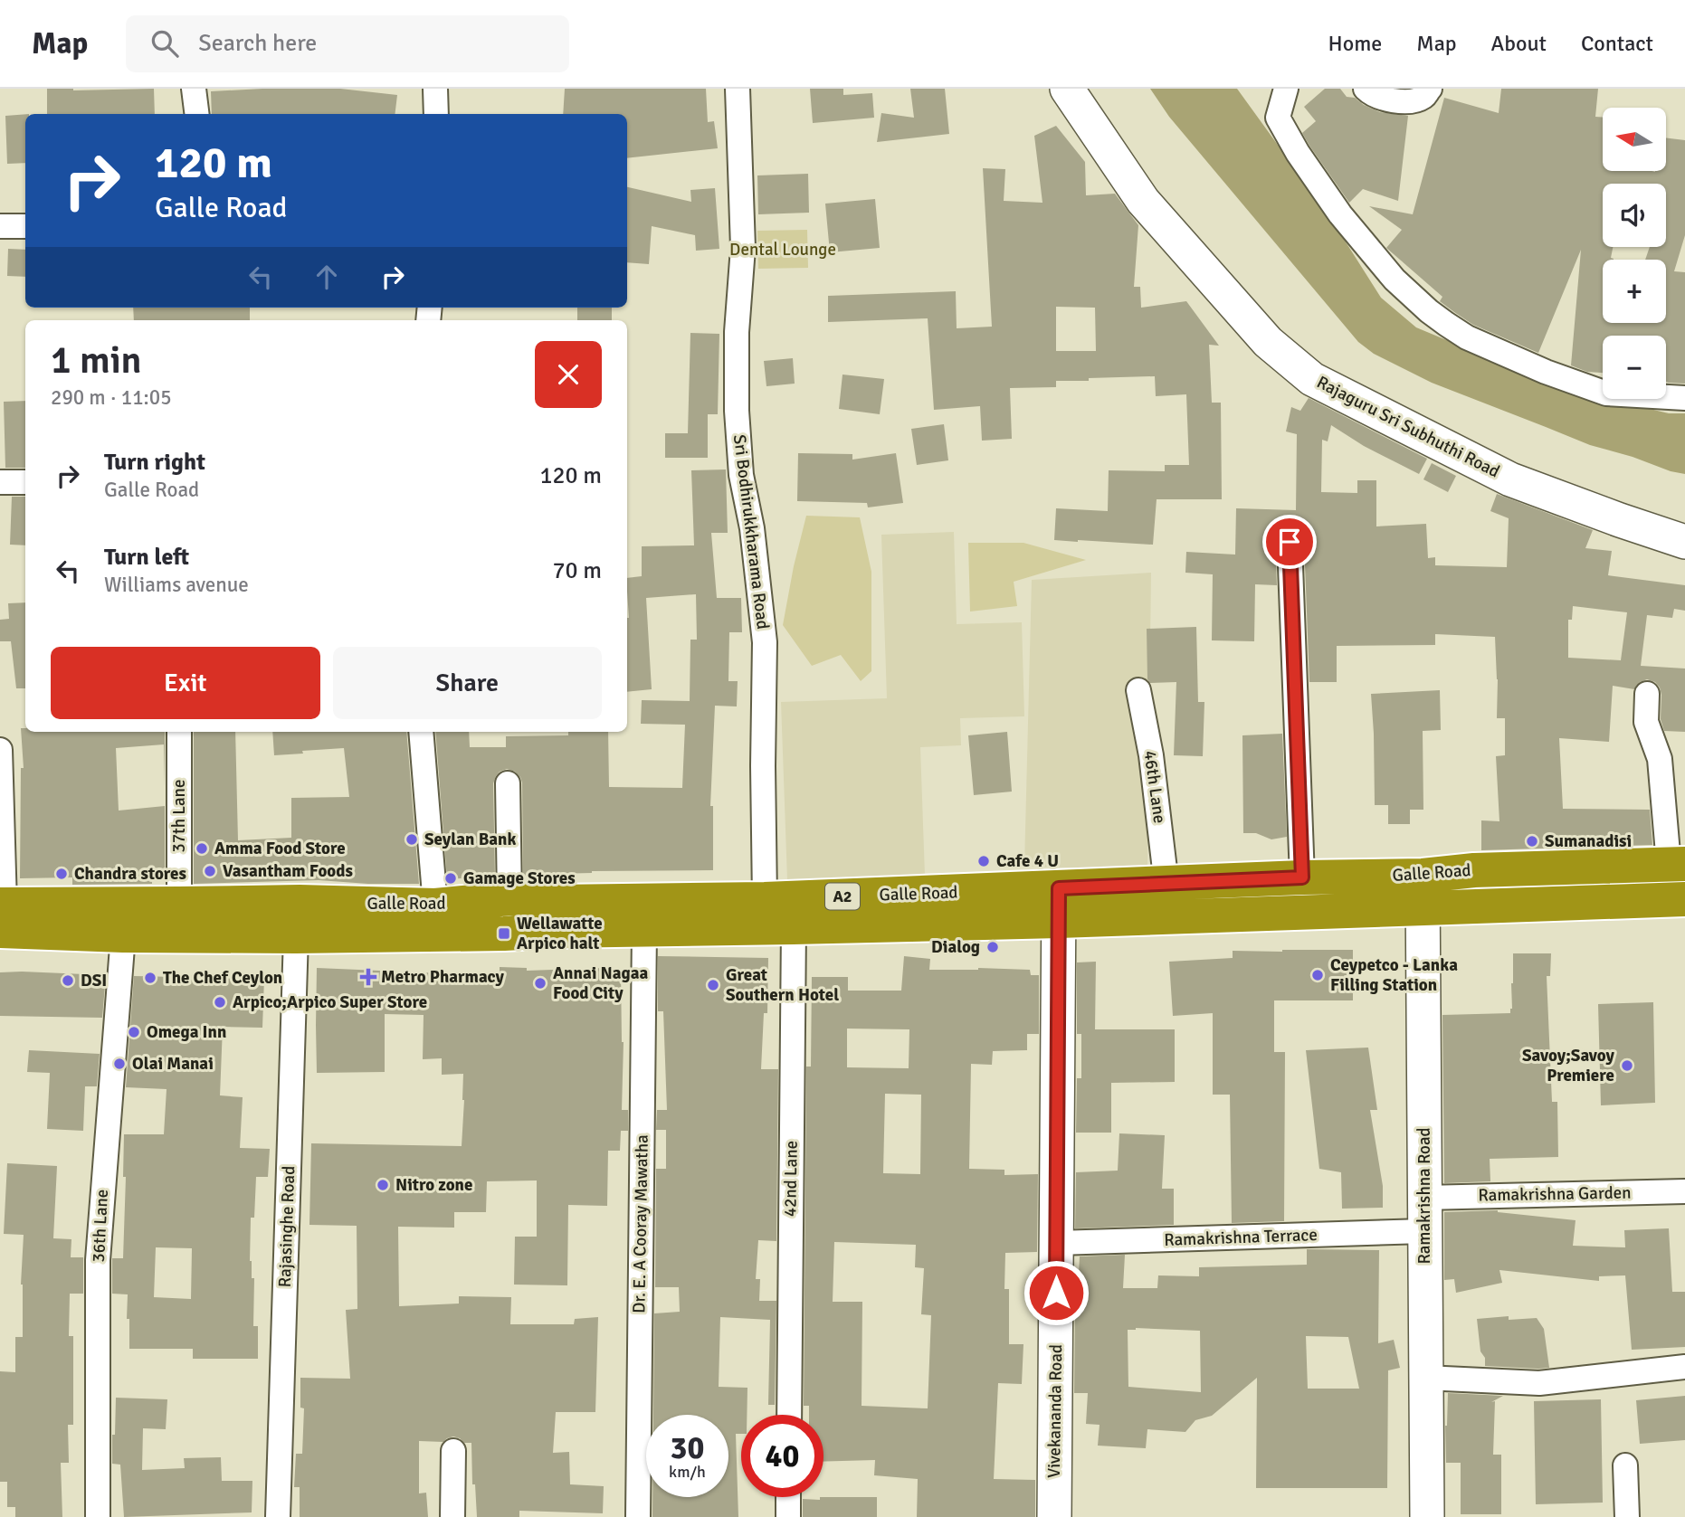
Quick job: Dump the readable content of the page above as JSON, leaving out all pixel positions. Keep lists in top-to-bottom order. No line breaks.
{"streets":{"highway":["Galle Road","A2"],"street":["Rajaguru Sri Subhuthi Road","Sri Bodhirukkharama Road","46th Lane","37th Lane","42nd Lane","Ramakrishna Garden","Ramakrishna Road","Dr. E. A Cooray Mawatha","36th Lane","Rajasinghe Road","Ramakrishna Terrace","Vivekananda Road"]},"crossings":[["Sri Bodhirukkharama Road","Galle Road"],["46th Lane","Galle Road"],["37th Lane","Galle Road"],["Galle Road","42nd Lane"],["Galle Road","Ramakrishna Road"],["Galle Road","Dr. E. A Cooray Mawatha"],["Galle Road","36th Lane"],["Galle Road","Rajasinghe Road"],["Galle Road","Vivekananda Road"],["Ramakrishna Garden","Ramakrishna Road"],["Ramakrishna Road","Ramakrishna Terrace"],["Ramakrishna Terrace","Vivekananda Road"]],"parks":["Dental Lounge"],"places":{"other":["Seylan Bank","Sumanadisi","Amma Food Store","Cafe 4 U","Vasantham Foods","Chandra stores","Gamage Stores","Dialog","Ceypetco - Lanka Filling Station","The Chef Ceylon","DSI","Annai Nagaa Food City","Great Southern Hotel","Arpico;Arpico Super Store","Omega Inn","Olai Manai","Savoy;Savoy Premiere","Nitro zone"],"transit":["Wellawatte Arpico halt"],"health":["Metro Pharmacy"]},"north":"left","page":{"header":"Map","search":"Search here","nav":["Home","Map","About","Contact"],"map_buttons":["+","−"],"turn":["120 m","Galle Road"],"heading":["1 min","290 m · 11:05"],"list":[{"name":"Turn right","note":"Galle Road","value":"120 m"},{"name":"Turn left","note":"Williams avenue","value":"70 m"}],"buttons":["Exit","Share"],"speed":"30 km/h","limit":"40"}}
